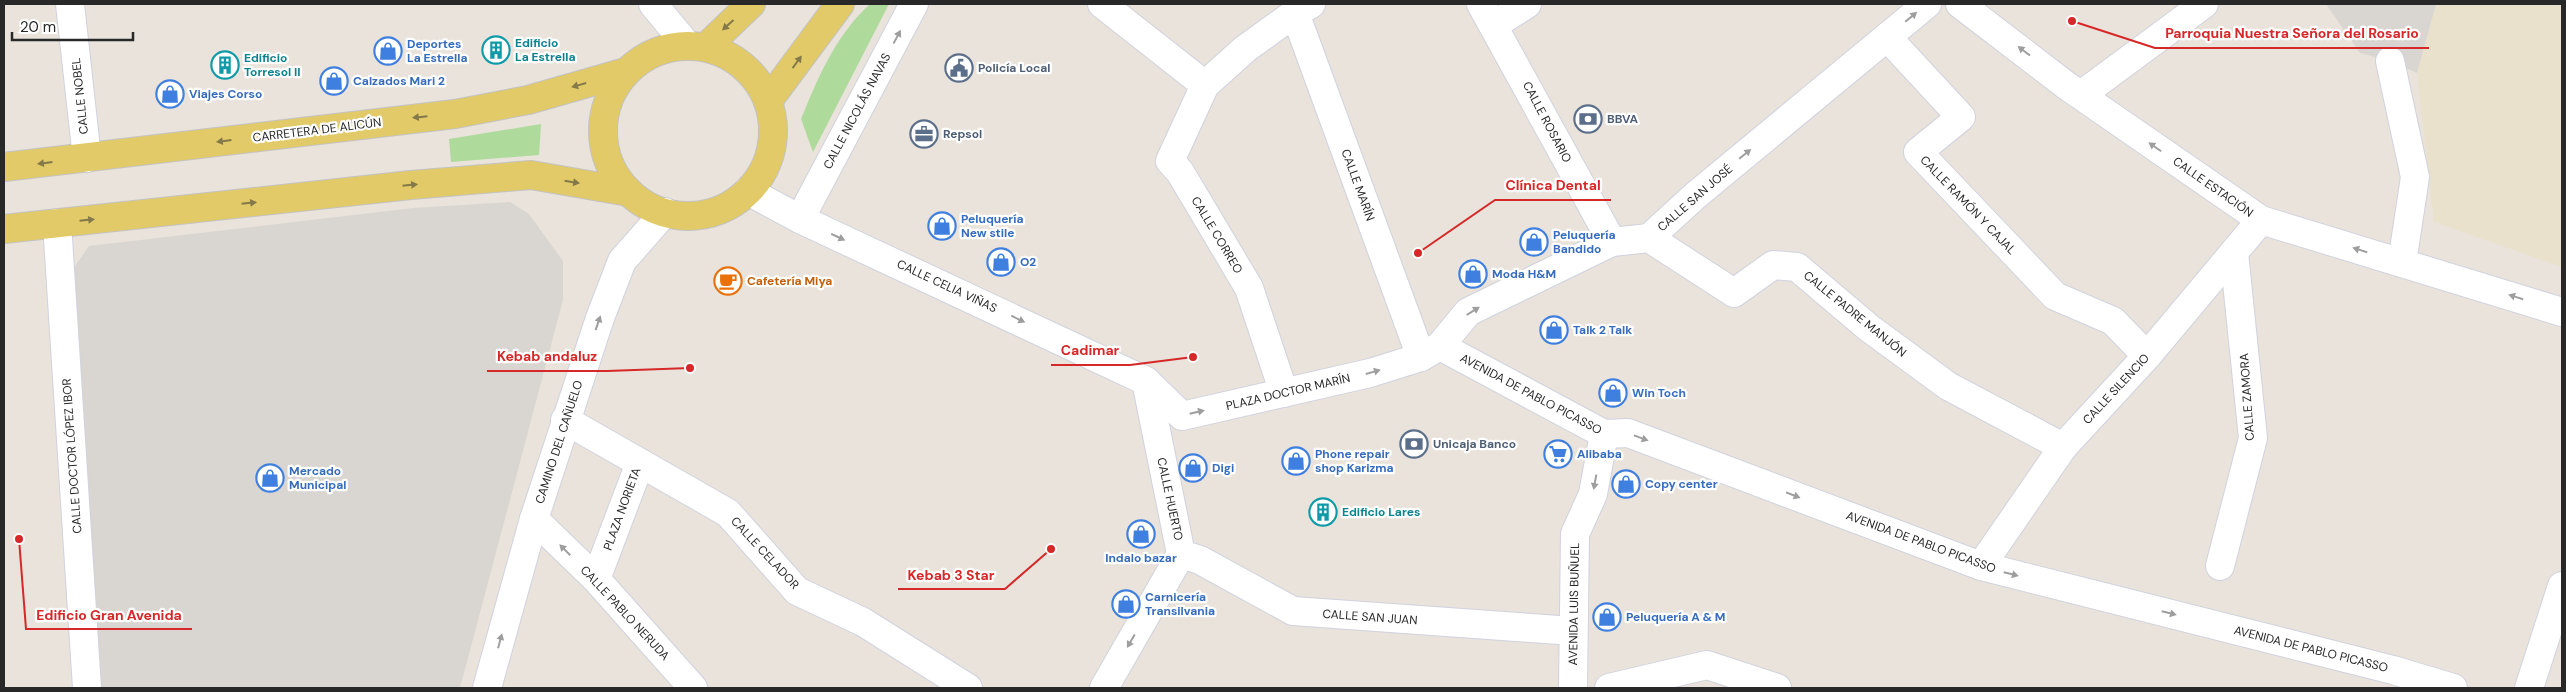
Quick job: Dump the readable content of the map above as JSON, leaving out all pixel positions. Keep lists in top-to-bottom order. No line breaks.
{"streets":{"main road":["CARRETERA DE ALICÚN"],"street":["CALLE NOBEL","CALLE NICOLÁS NAVAS","CALLE ROSARIO","CALLE MARÍN","CALLE ESTACIÓN","CALLE SAN JOSÉ","CALLE RAMÓN Y CAJAL","CALLE CORREO","CALLE CELIA VIÑAS","CALLE PADRE MANJÓN","CALLE SILENCIO","PLAZA DOCTOR MARÍN","AVENIDA DE PABLO PICASSO","CALLE ZAMORA","CAMINO DEL CAÑUELO","CALLE DOCTOR LÓPEZ IBOR","CALLE HUERTO","PLAZA NORIETA","CALLE CELADOR","AVENIDA LUIS BUÑUEL","CALLE PABLO NERUDA","CALLE SAN JUAN"]},"crossings":[["CALLE NOBEL","CARRETERA DE ALICÚN"],["CALLE NICOLÁS NAVAS","CALLE CELIA VIÑAS"],["CALLE ROSARIO","CALLE SAN JOSÉ"],["CARRETERA DE ALICÚN","CALLE CELIA VIÑAS"],["CARRETERA DE ALICÚN","CAMINO DEL CAÑUELO"],["CALLE MARÍN","CALLE SAN JOSÉ"],["CALLE MARÍN","PLAZA DOCTOR MARÍN"],["CALLE MARÍN","AVENIDA DE PABLO PICASSO"],["CALLE ESTACIÓN","CALLE SILENCIO"],["CALLE SAN JOSÉ","CALLE RAMÓN Y CAJAL"],["CALLE SAN JOSÉ","CALLE PADRE MANJÓN"],["CALLE SAN JOSÉ","PLAZA DOCTOR MARÍN"],["CALLE SAN JOSÉ","AVENIDA DE PABLO PICASSO"],["CALLE RAMÓN Y CAJAL","CALLE SILENCIO"],["CALLE CORREO","PLAZA DOCTOR MARÍN"],["CALLE CELIA VIÑAS","PLAZA DOCTOR MARÍN"],["CALLE CELIA VIÑAS","CAMINO DEL CAÑUELO"],["CALLE CELIA VIÑAS","CALLE HUERTO"],["CALLE PADRE MANJÓN","CALLE SILENCIO"],["CALLE SILENCIO","AVENIDA DE PABLO PICASSO"],["CALLE SILENCIO","CALLE ZAMORA"],["PLAZA DOCTOR MARÍN","AVENIDA DE PABLO PICASSO"],["PLAZA DOCTOR MARÍN","CALLE HUERTO"],["AVENIDA DE PABLO PICASSO","AVENIDA LUIS BUÑUEL"],["CAMINO DEL CAÑUELO","PLAZA NORIETA"],["CAMINO DEL CAÑUELO","CALLE PABLO NERUDA"],["CALLE HUERTO","CALLE SAN JUAN"],["PLAZA NORIETA","CALLE CELADOR"],["PLAZA NORIETA","CALLE PABLO NERUDA"],["AVENIDA LUIS BUÑUEL","CALLE SAN JUAN"]],"one_way":["CALLE NICOLÁS NAVAS","CALLE ESTACIÓN","CALLE SAN JOSÉ","CALLE CELIA VIÑAS","PLAZA DOCTOR MARÍN","AVENIDA DE PABLO PICASSO","CAMINO DEL CAÑUELO","CALLE HUERTO","AVENIDA LUIS BUÑUEL","CALLE PABLO NERUDA"],"places":{"other":["Parroquia Nuestra Señora del Rosario","Clínica Dental","Cadimar","Kebab andaluz","Edificio Gran Avenida","Kebab 3 Star"],"building":["Edificio La Estrella","Edificio Torresol II","Edificio Lares"],"shop":["Deportes La Estrella","Calzados Mari 2","Viajes Corso","Peluquería New stile","Peluquería Bandido","O2","Moda H&M","Talk 2 Talk","Win Toch","Phone repair shop Karizma","Digi","Mercado Municipal","Copy center","Indalo bazar","Carnicería Transilvania","Peluquería A & M"],"public building":["Policía Local"],"bank":["BBVA","Unicaja Banco"],"office":["Repsol"],"cafe":["Cafetería Miya"],"supermarket":["Alibaba"]},"scale_bar":"20 m"}
